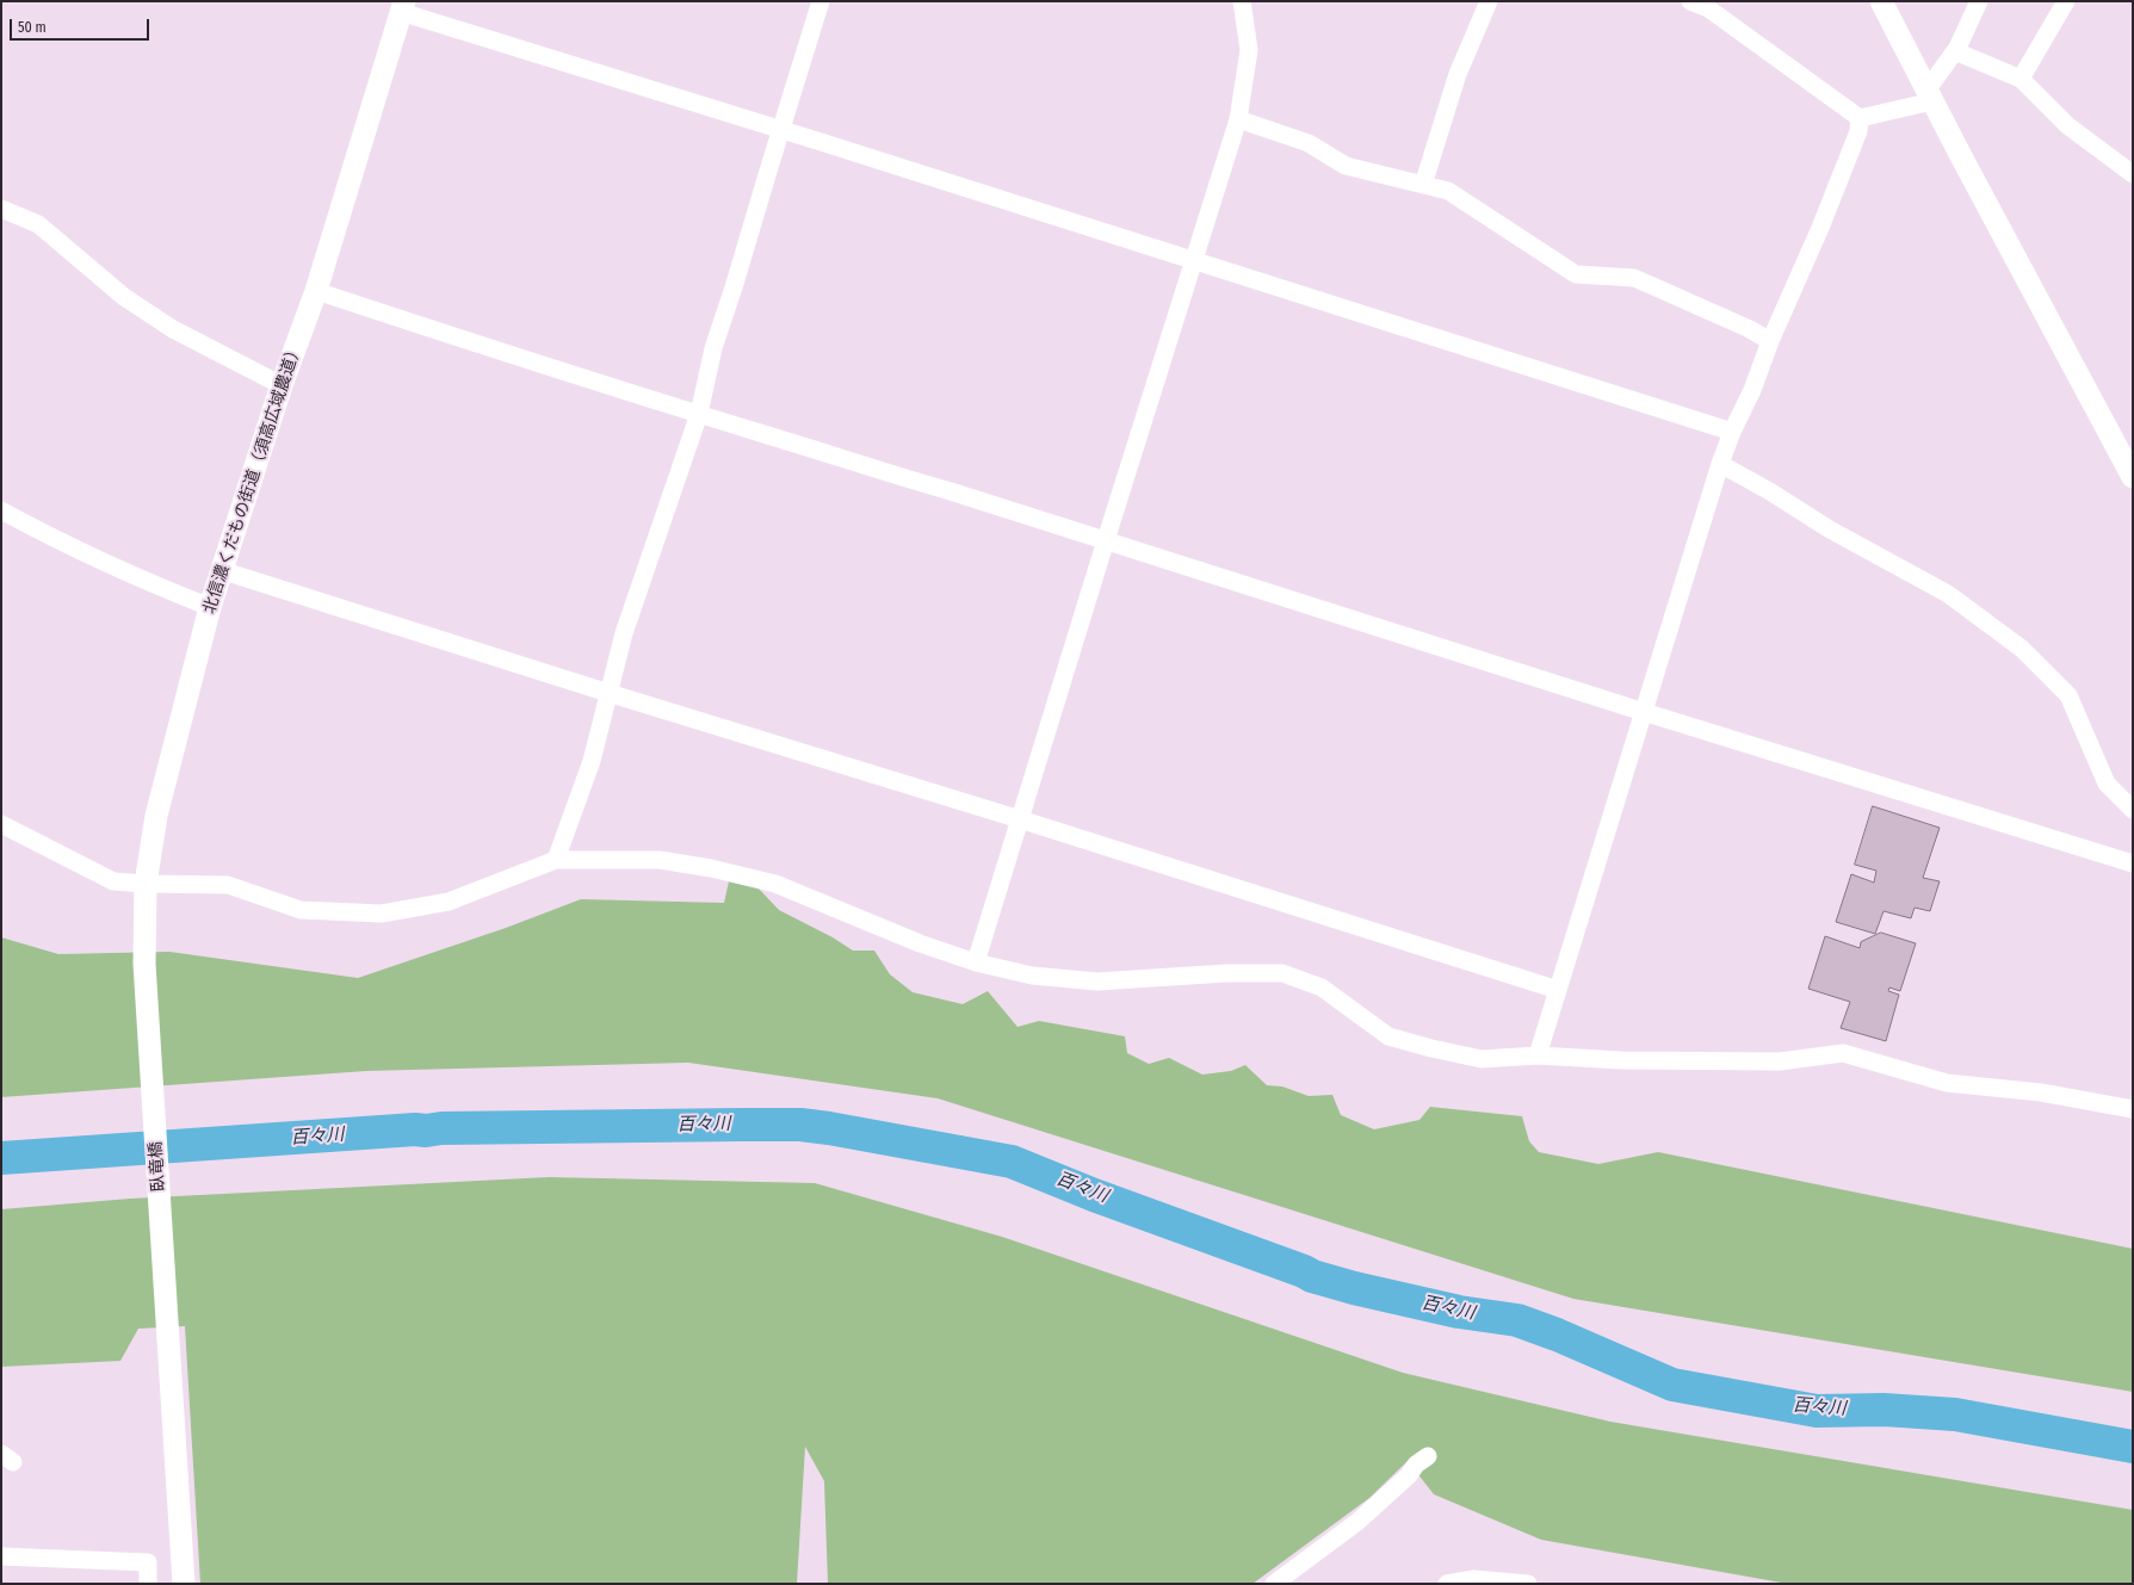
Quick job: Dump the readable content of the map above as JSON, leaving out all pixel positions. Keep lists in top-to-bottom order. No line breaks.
{"streets":{"street":["北信濃くだもの街道（須高広域農道）","臥竜橋"]},"crossings":[["北信濃くだもの街道（須高広域農道）","臥竜橋"]],"water":["百々川"],"scale_bar":"50 m"}
